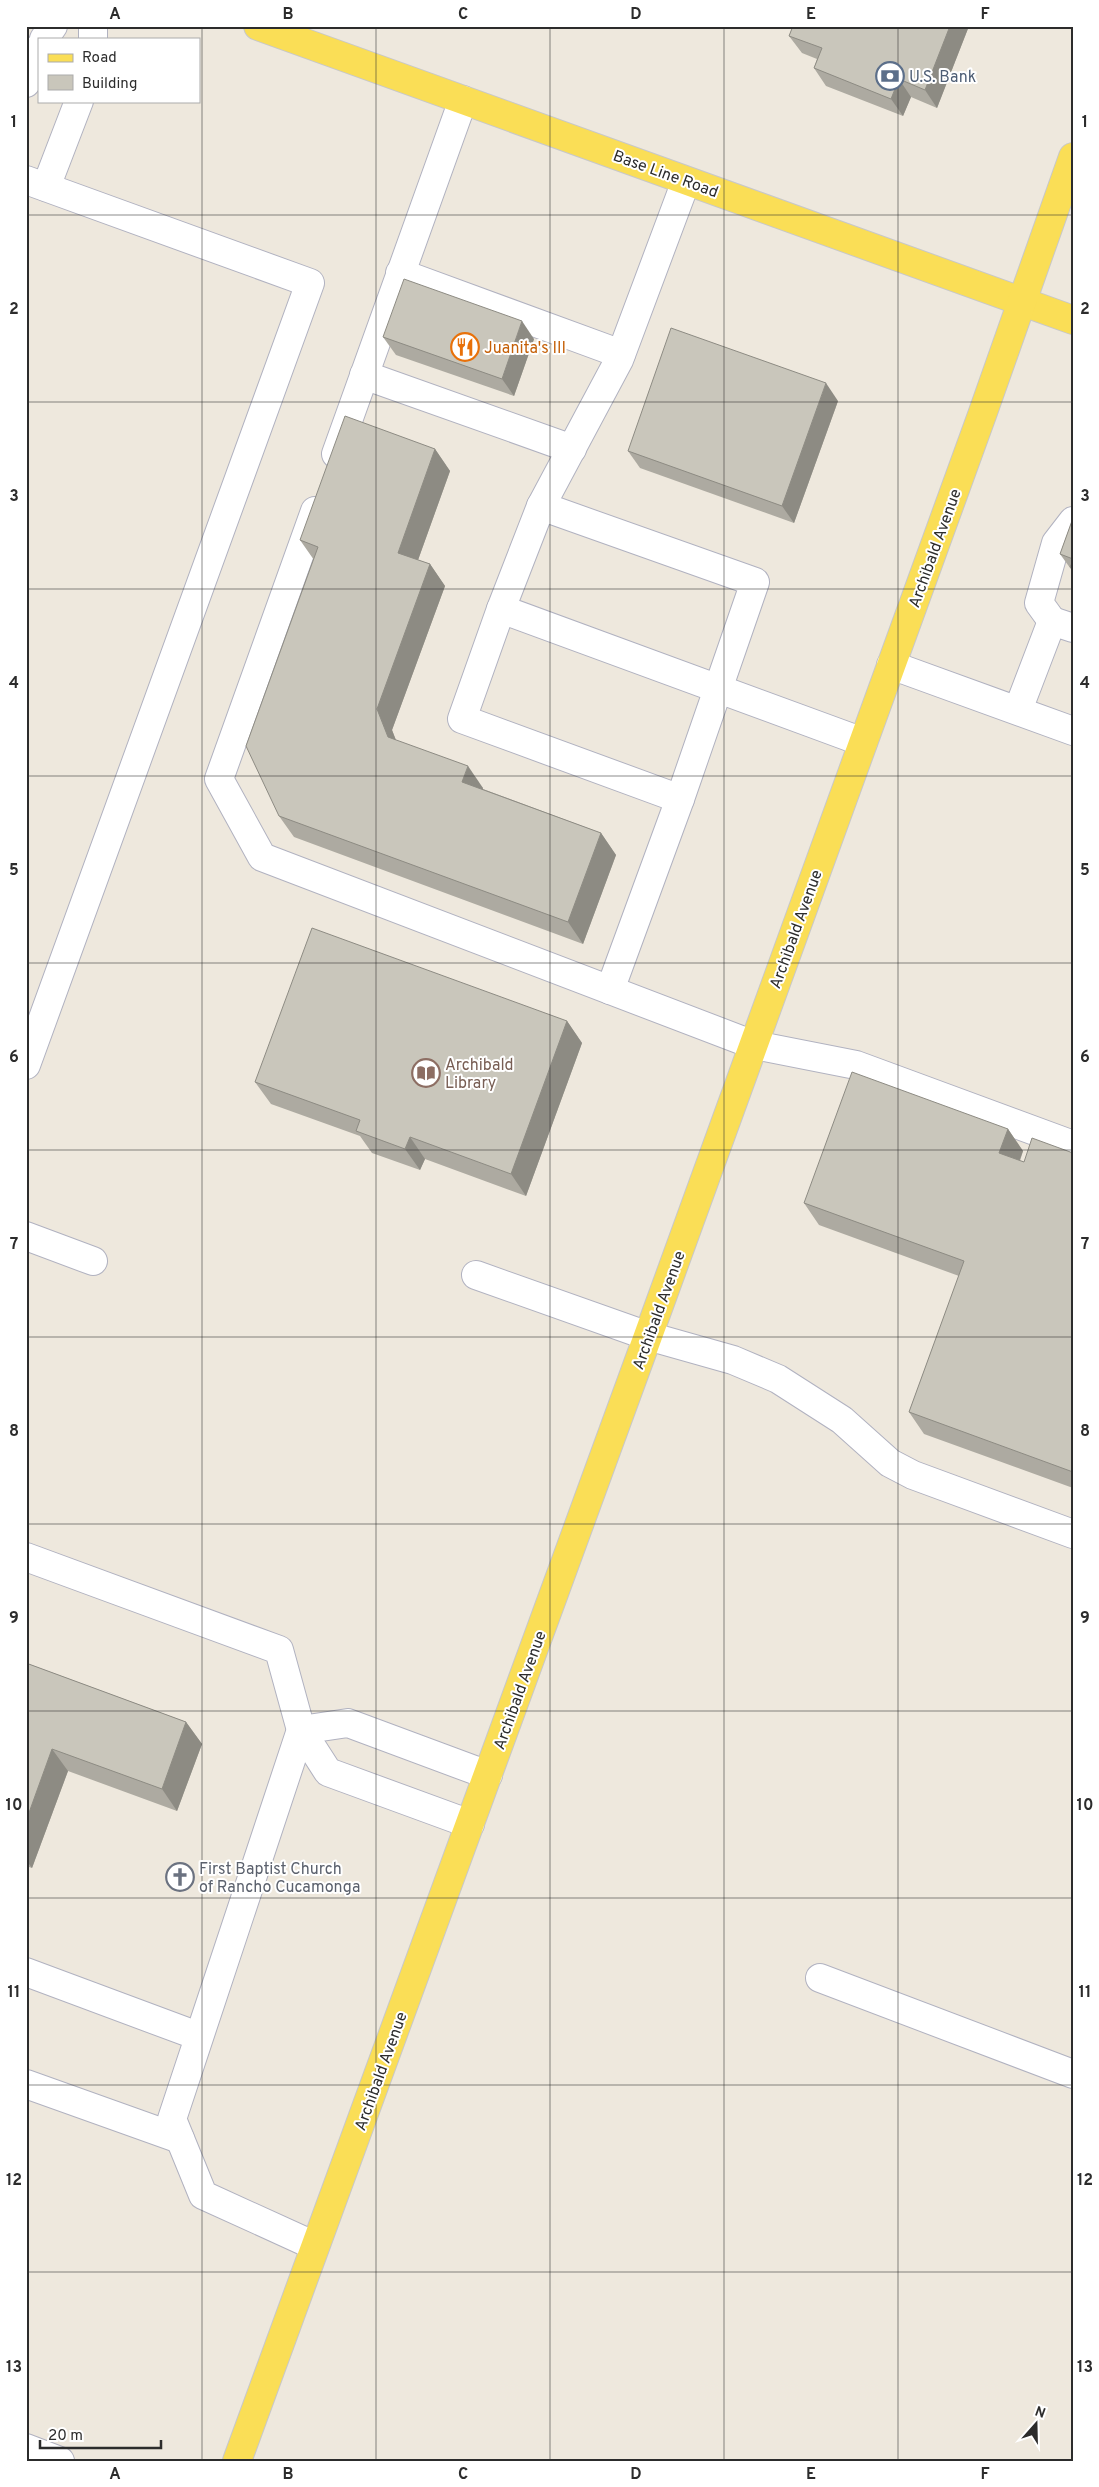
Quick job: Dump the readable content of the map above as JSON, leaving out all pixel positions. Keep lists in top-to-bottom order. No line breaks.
{"streets":{"main road":["Base Line Road","Archibald Avenue"]},"crossings":[["Base Line Road","Archibald Avenue"]],"places":{"bank":["U.S. Bank"],"restaurant":["Juanita's III"],"library":["Archibald Library"],"church":["First Baptist Church of Rancho Cucamonga"]},"legend":["Road","Building"],"scale_bar":"20 m","north":"top","grid":{"columns":["A","B","C","D","E","F"],"rows":["1","2","3","4","5","6","7","8","9","10","11","12","13"]}}
